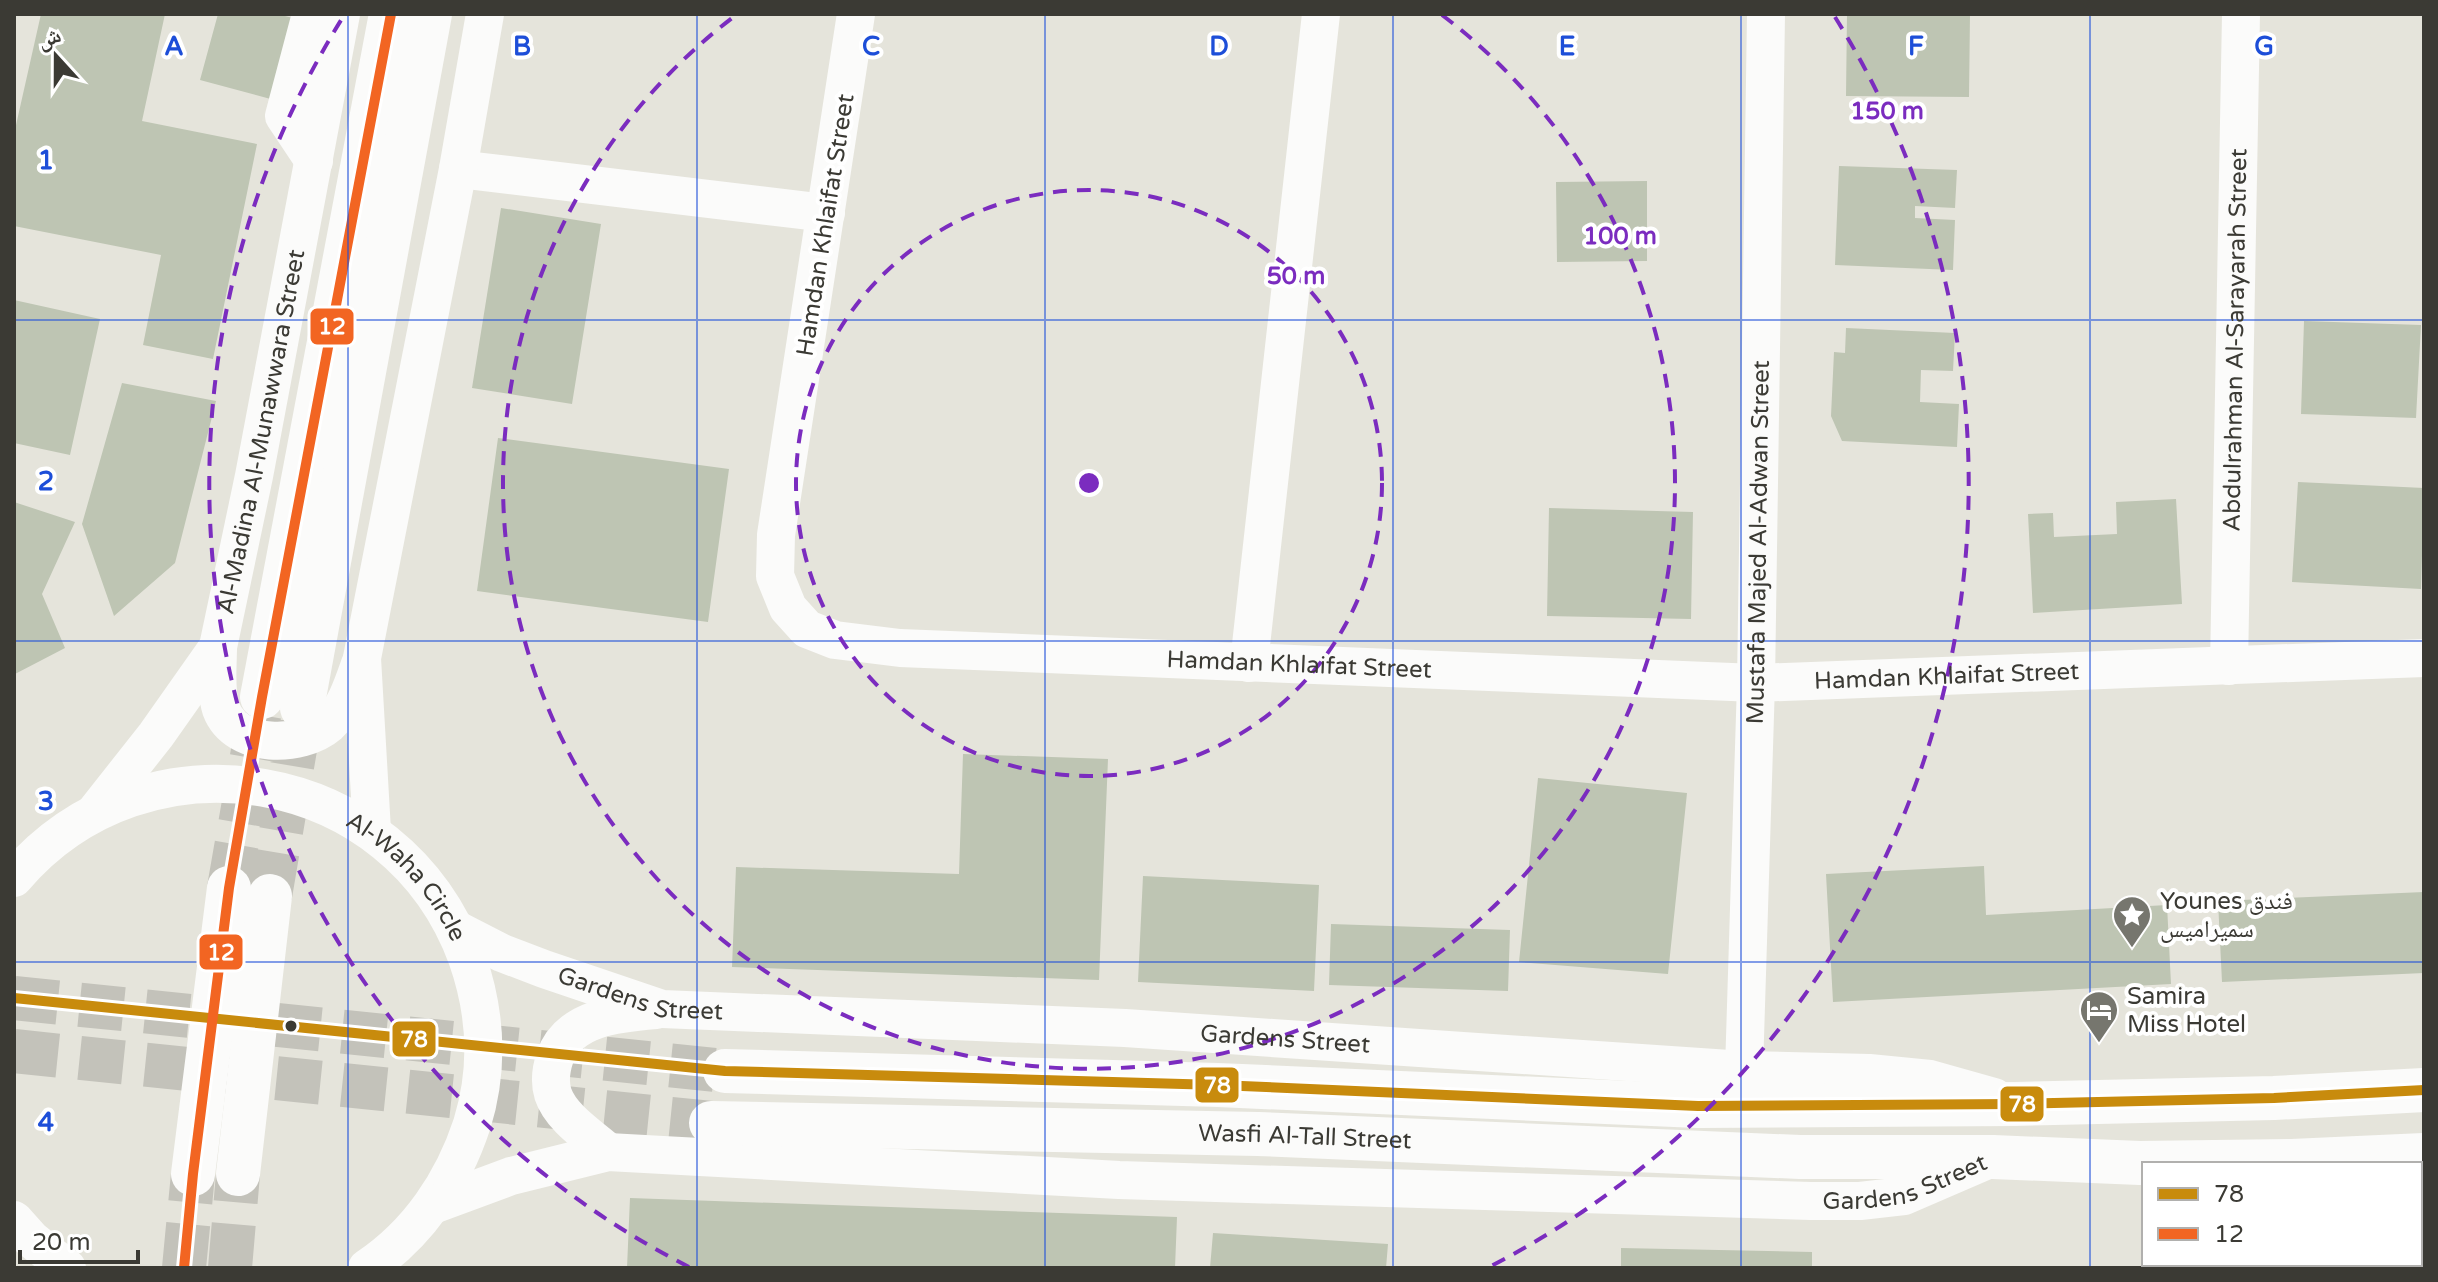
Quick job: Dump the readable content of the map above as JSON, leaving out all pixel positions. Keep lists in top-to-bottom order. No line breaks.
{"streets":{"main road":["Al-Madina Al-Munawwara Street","Gardens Street","Wasfi Al-Tall Street"],"street":["Hamdan Khlaifat Street","Abdulrahman Al-Sarayarah Street","Mustafa Majed Al-Adwan Street","Al-Waha Circle"]},"crossings":[["Hamdan Khlaifat Street","Abdulrahman Al-Sarayarah Street"],["Hamdan Khlaifat Street","Mustafa Majed Al-Adwan Street"],["Al-Madina Al-Munawwara Street","Al-Waha Circle"],["Mustafa Majed Al-Adwan Street","Gardens Street"],["Al-Waha Circle","Gardens Street"],["Gardens Street","Wasfi Al-Tall Street"]],"places":{"place":["Younes فندق سميراميس"],"hotel":["Samira Miss Hotel"]},"lines":["transit line 12","transit line 78"],"legend":["78","12"],"scale_bar":"20 m","north":"top","grid":{"columns":["A","B","C","D","E","F","G"],"rows":["1","2","3","4"]},"rings":["150 m","100 m","50 m"]}
